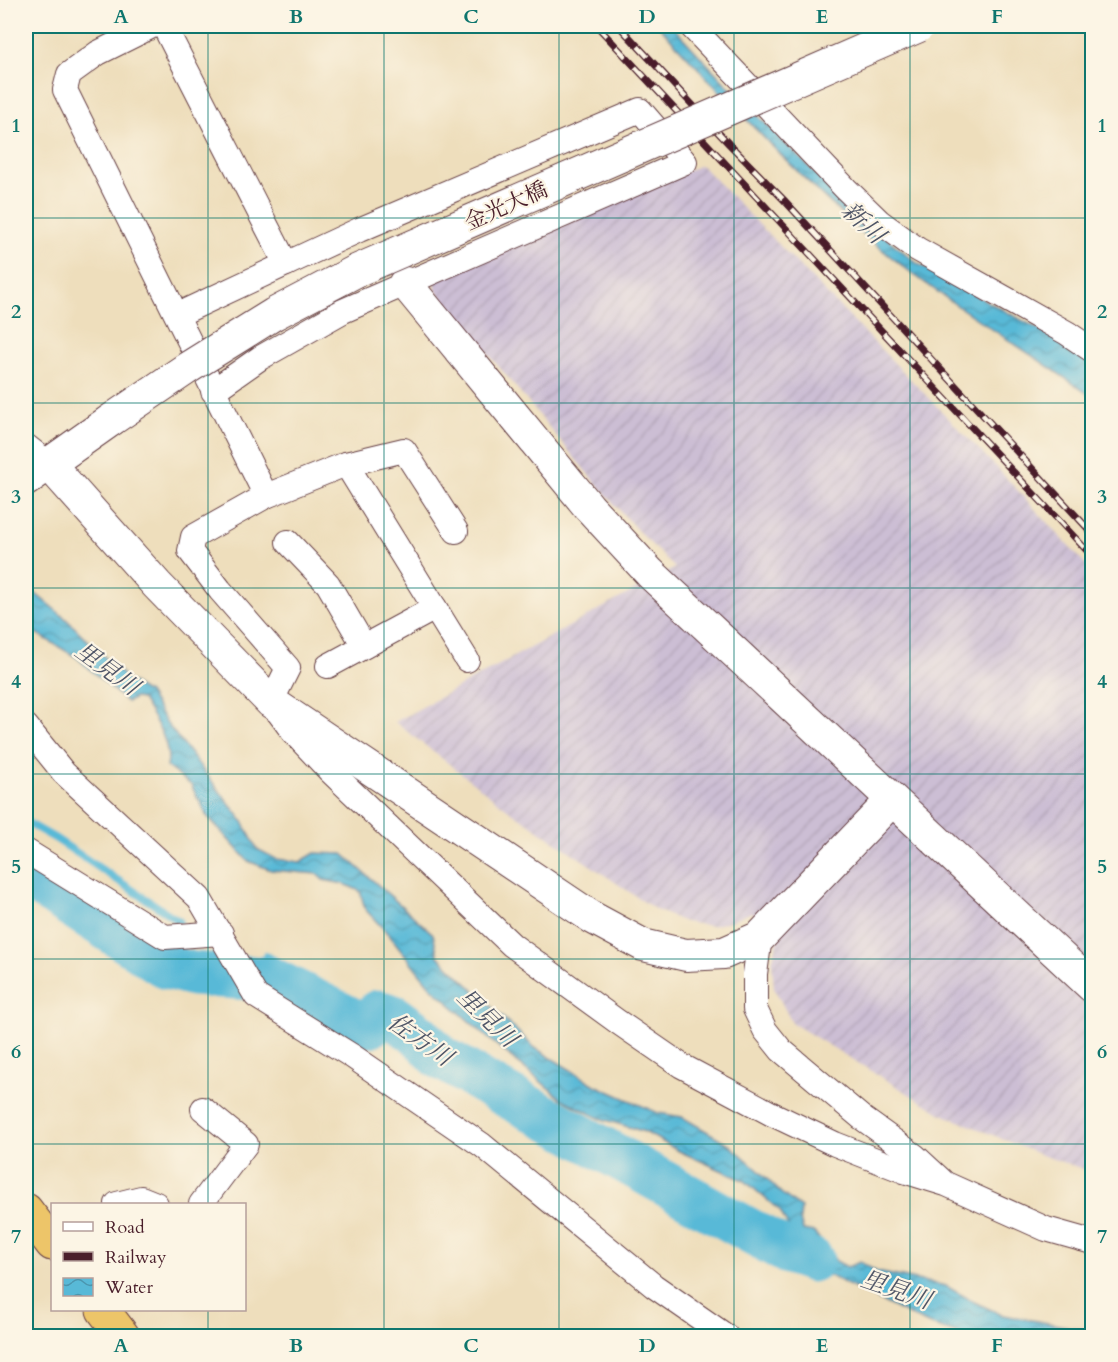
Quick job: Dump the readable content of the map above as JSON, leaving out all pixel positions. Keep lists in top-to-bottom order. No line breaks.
{"streets":{"street":["金光大橋"]},"water":["新川","里見川","佐方川"],"legend":["Road","Railway","Water"],"grid":{"columns":["A","B","C","D","E","F"],"rows":["1","2","3","4","5","6","7"]}}
